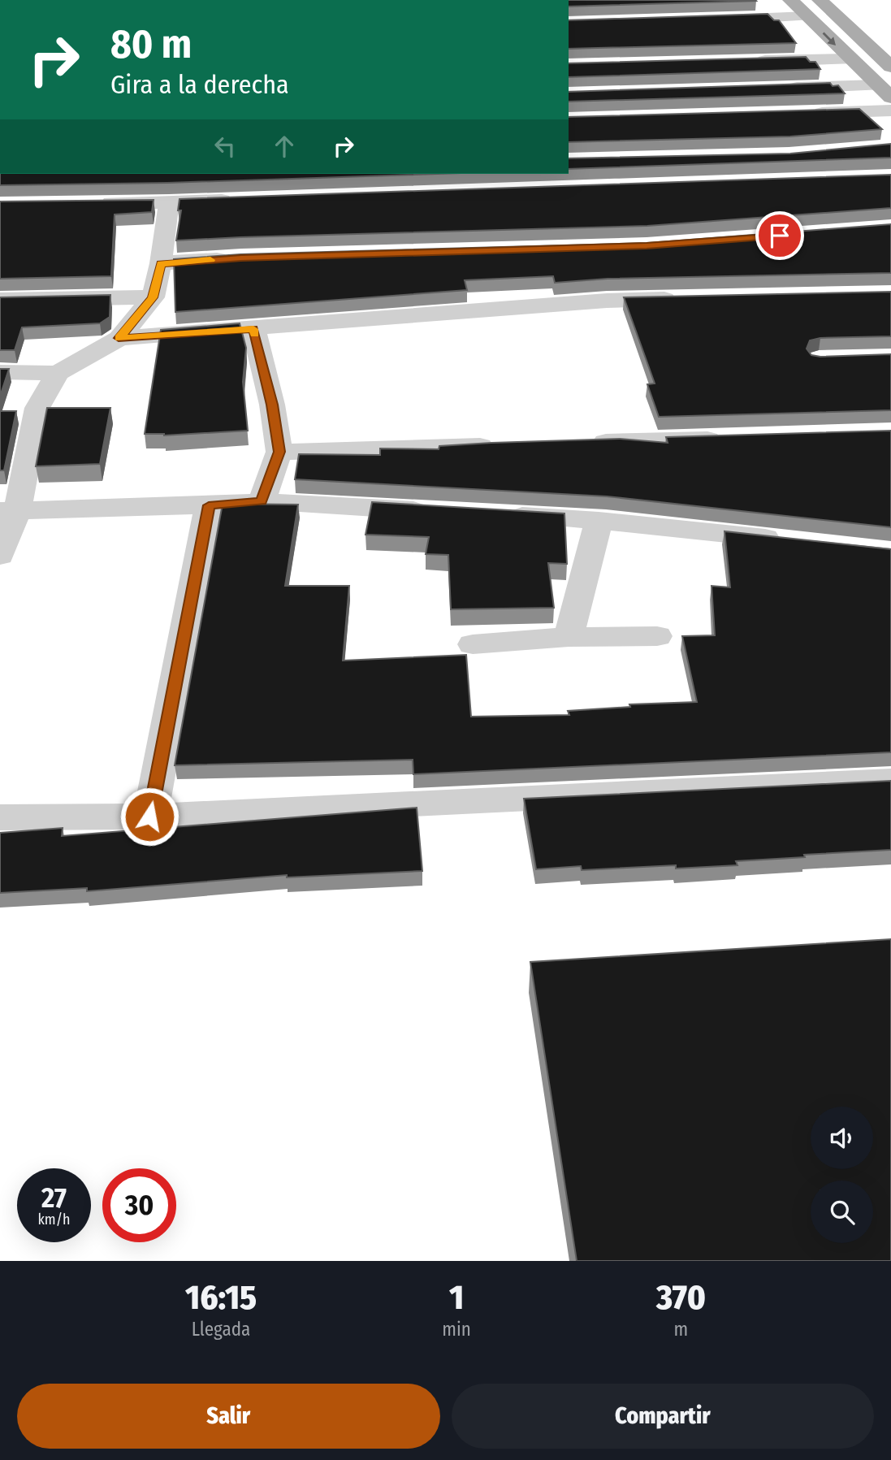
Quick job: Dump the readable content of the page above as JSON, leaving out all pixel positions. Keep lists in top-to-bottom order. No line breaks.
{"page":{"turn":["80 m","Gira a la derecha"],"speed":"27 km/h","limit":"30","eta":["16:15","Llegada","1","min","370","m"],"buttons":["Salir","Compartir"]}}
